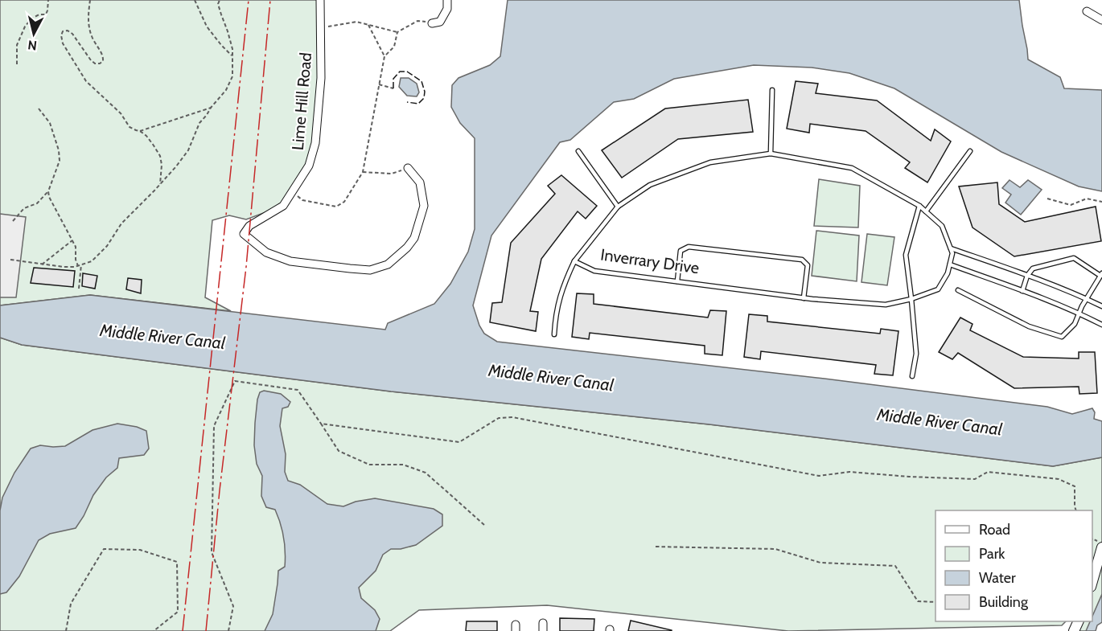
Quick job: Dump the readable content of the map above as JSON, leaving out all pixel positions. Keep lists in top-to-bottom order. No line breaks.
{"streets":{"street":["Lime Hill Road"],"lane":["Inverrary Drive"]},"water":["Middle River Canal"],"legend":["Road","Park","Water","Building"],"north":"bottom"}
